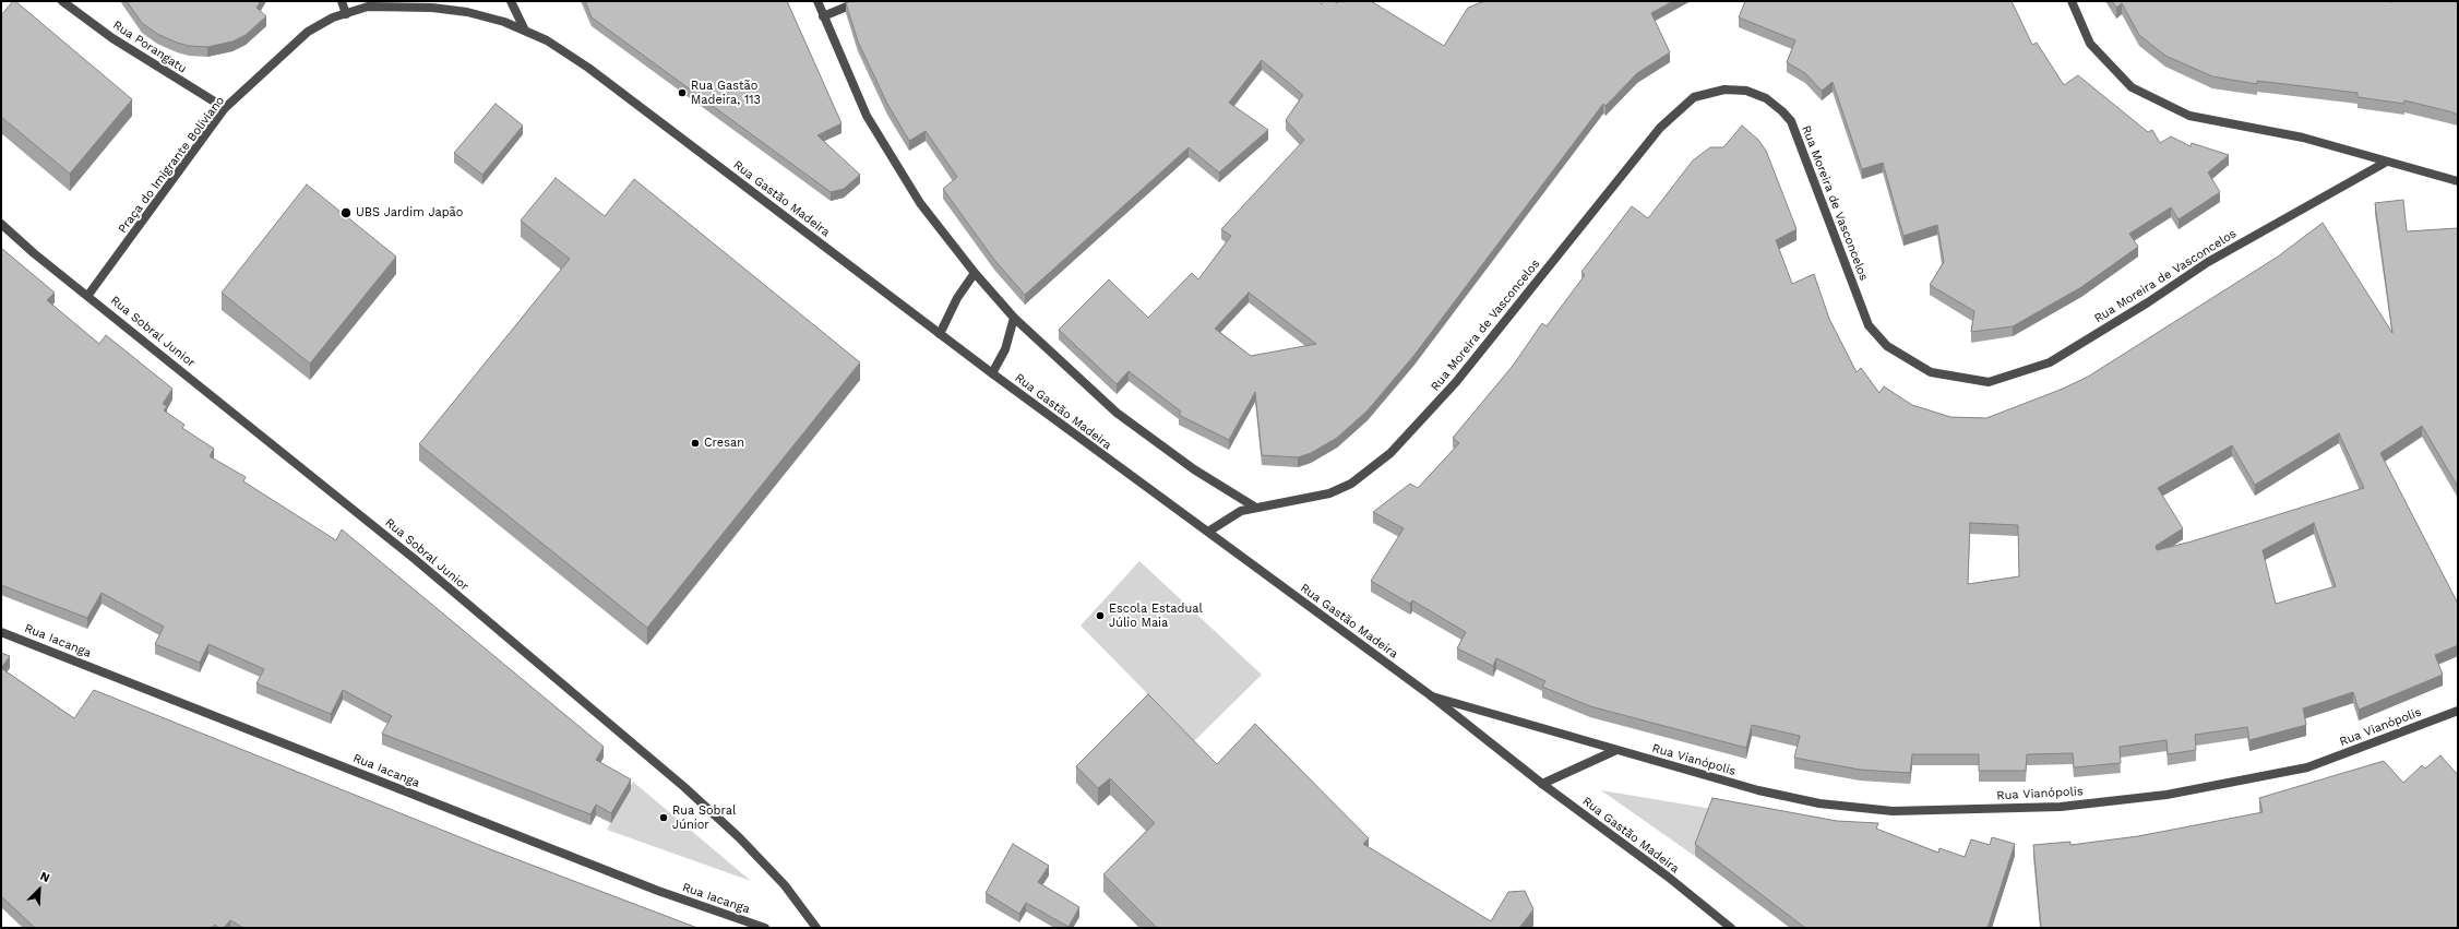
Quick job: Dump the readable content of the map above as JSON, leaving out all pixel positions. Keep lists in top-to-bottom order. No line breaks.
{"streets":{"street":["Rua Porangatu","Praça do Imigrante Boliviano","Rua Gastão Madeira","Rua Moreira de Vasconcelos","Rua Sobral Junior","Rua Iacanga","Rua Vianópolis"]},"crossings":[["Rua Porangatu","Praça do Imigrante Boliviano"],["Praça do Imigrante Boliviano","Rua Gastão Madeira"],["Praça do Imigrante Boliviano","Rua Sobral Junior"],["Rua Gastão Madeira","Rua Moreira de Vasconcelos"],["Rua Gastão Madeira","Rua Vianópolis"]],"places":["Rua Gastão Madeira, 113","UBS Jardim Japão","Cresan","Escola Estadual Júlio Maia","Rua Sobral Júnior"],"north":"top right"}
